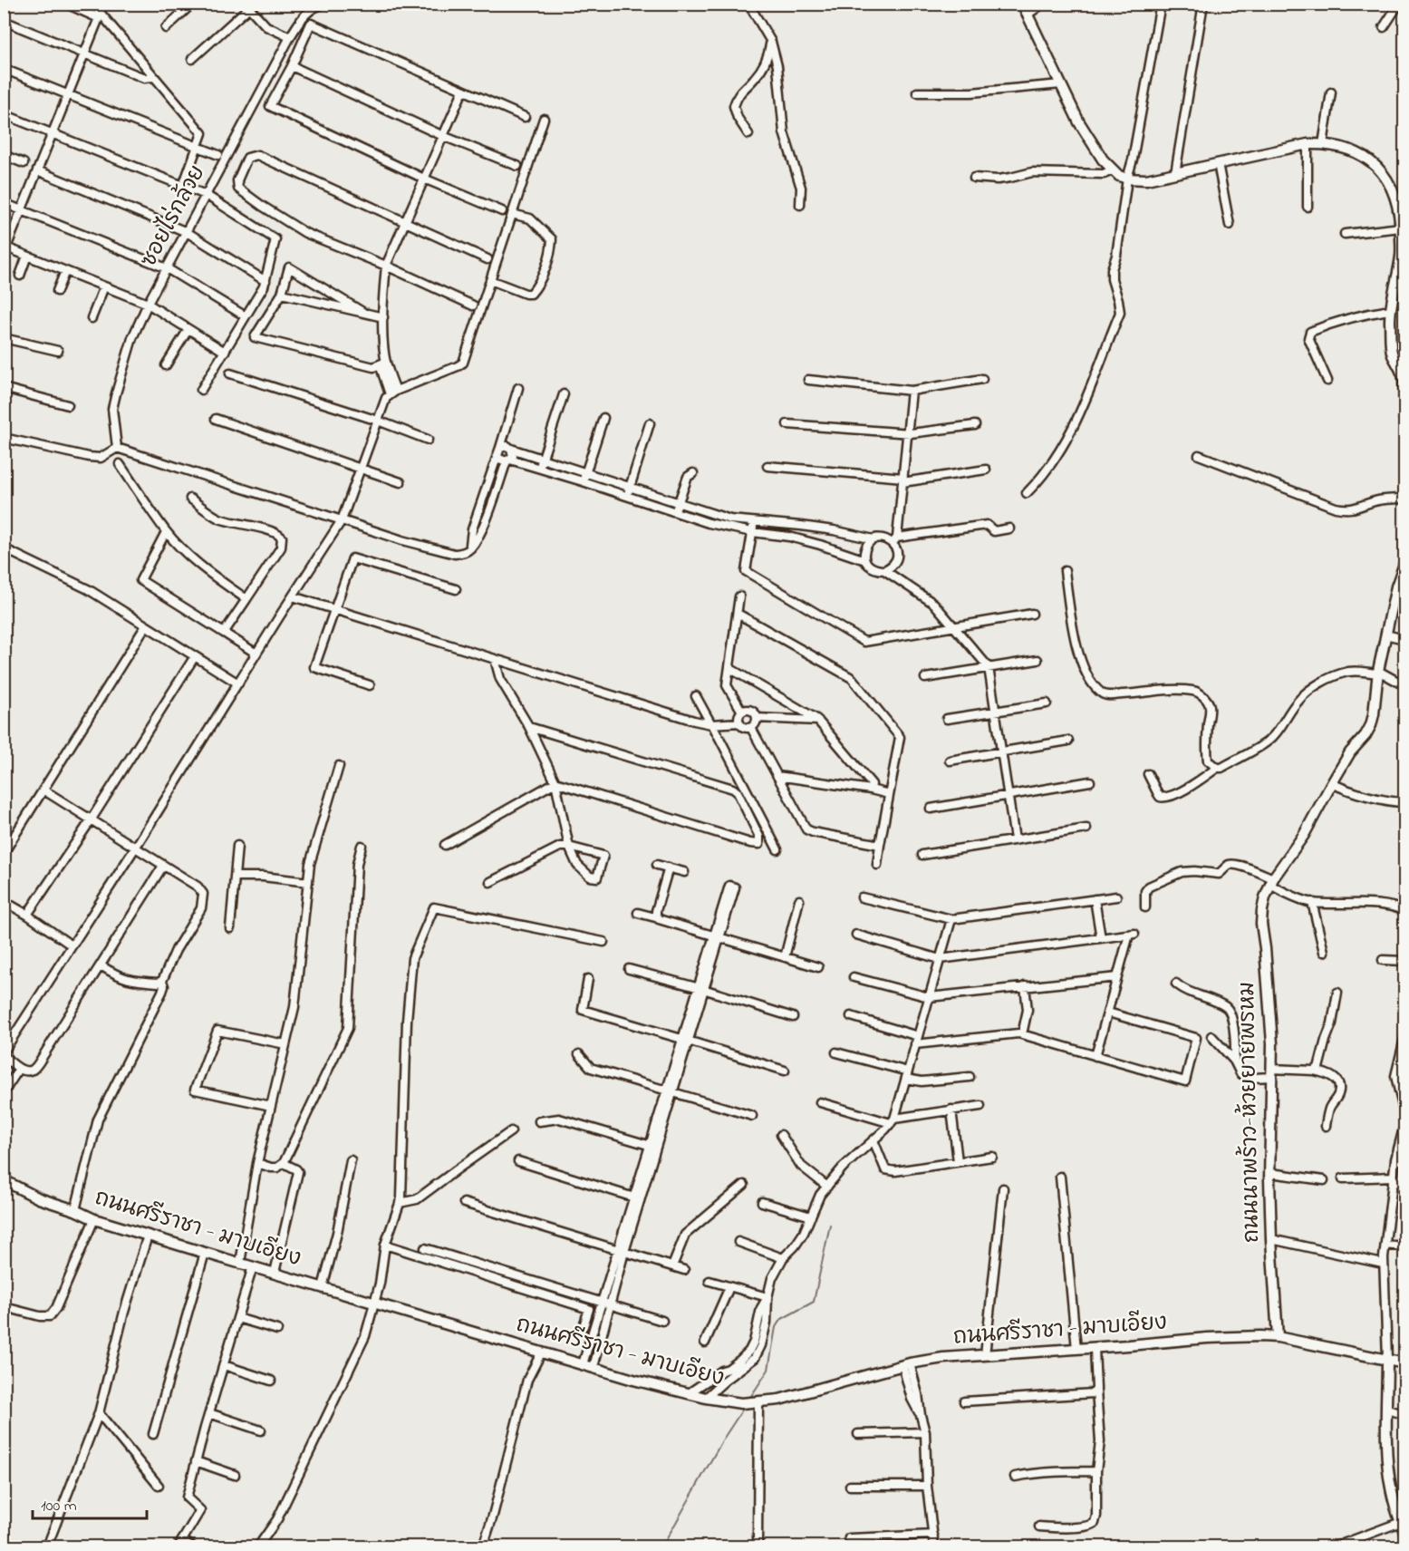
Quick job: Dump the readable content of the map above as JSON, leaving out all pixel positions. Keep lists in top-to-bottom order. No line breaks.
{"streets":{"street":["ซอยไร่กล้วย","ถนนนาพร้าว-ห้วยยายพรหม","ถนนศรีราชา - มาบเอียง"]},"crossings":[["ถนนนาพร้าว-ห้วยยายพรหม","ถนนศรีราชา - มาบเอียง"]],"scale_bar":"100 m"}
